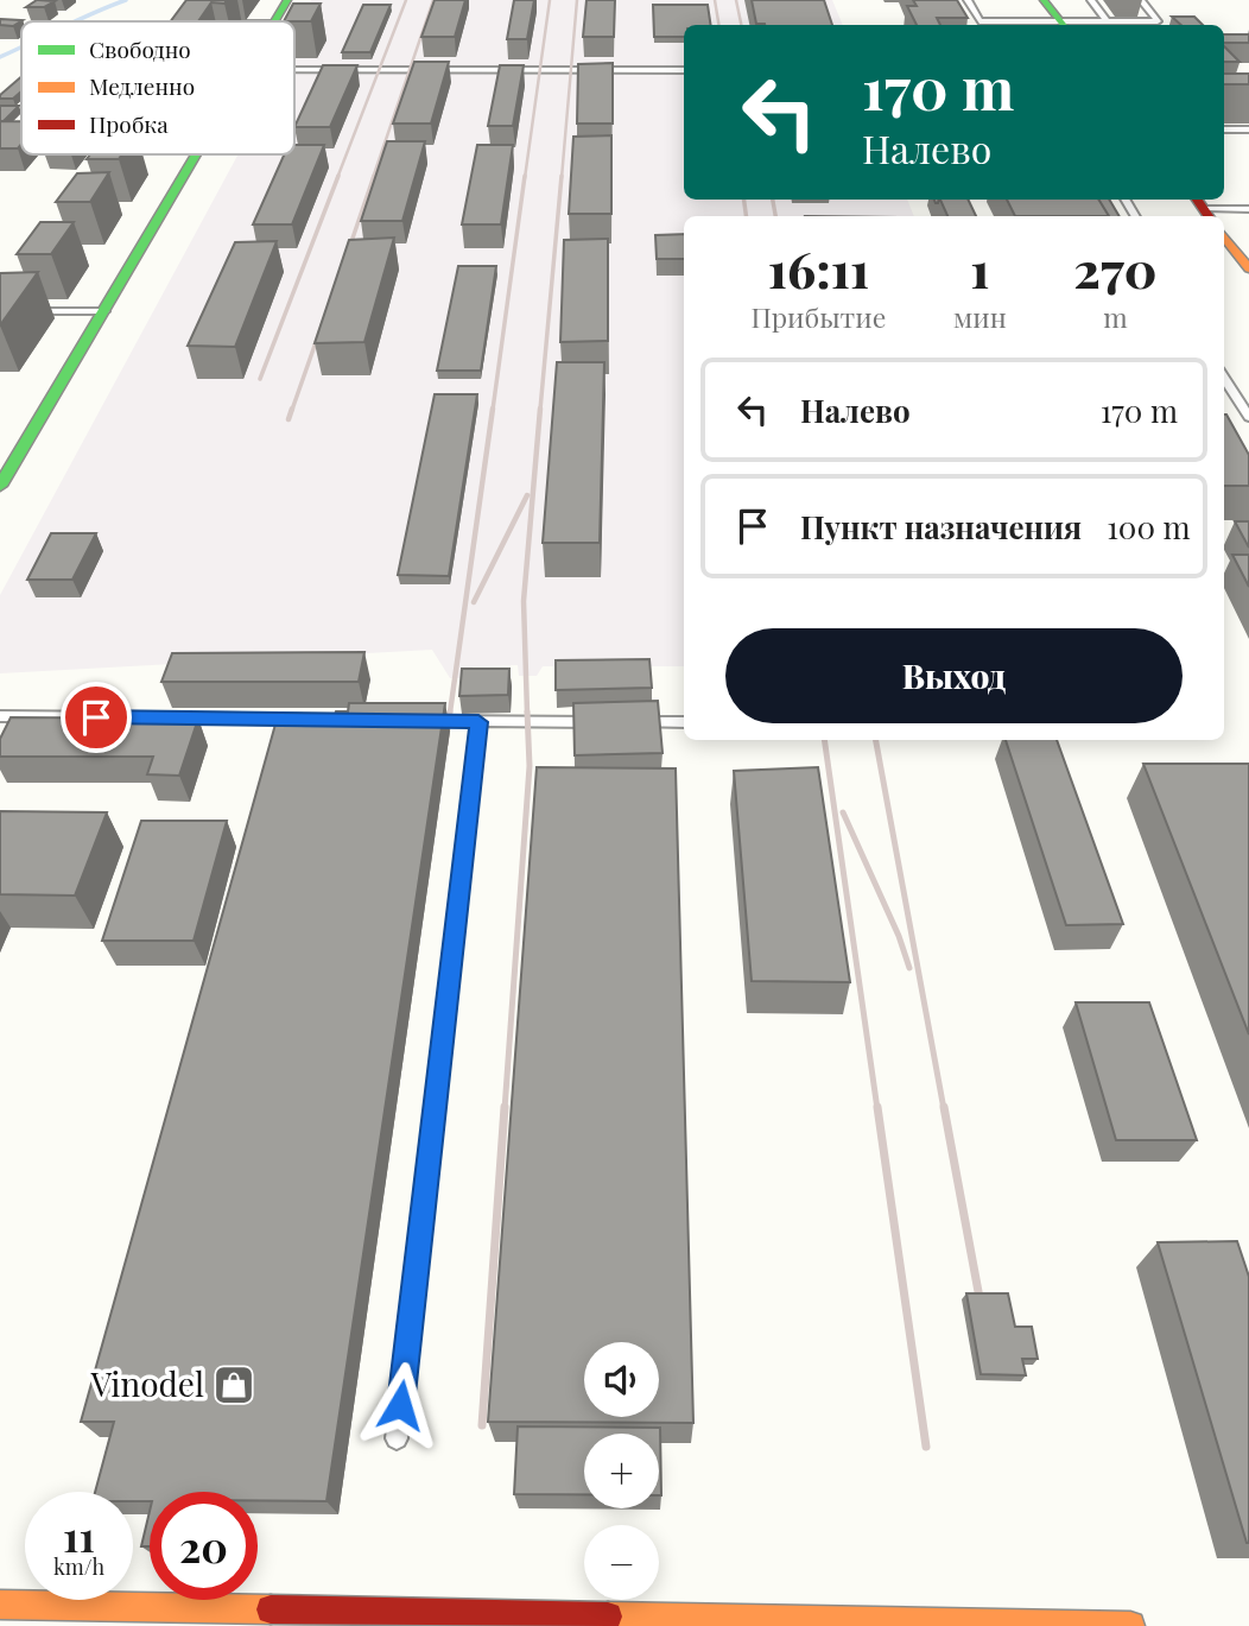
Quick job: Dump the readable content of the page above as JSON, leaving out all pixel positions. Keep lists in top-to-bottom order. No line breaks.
{"places":{"shop":["Vinodel"]},"legend":["Свободно","Медленно","Пробка"],"page":{"turn":["170 m","Налево"],"eta":["16:11","Прибытие","1","мин","270","m"],"list":[{"name":"Налево","value":"170 m"},{"name":"Пункт назначения","value":"100 m"}],"buttons":"Выход","map_buttons":["+","−"],"speed":"11 km/h","limit":"20"}}
